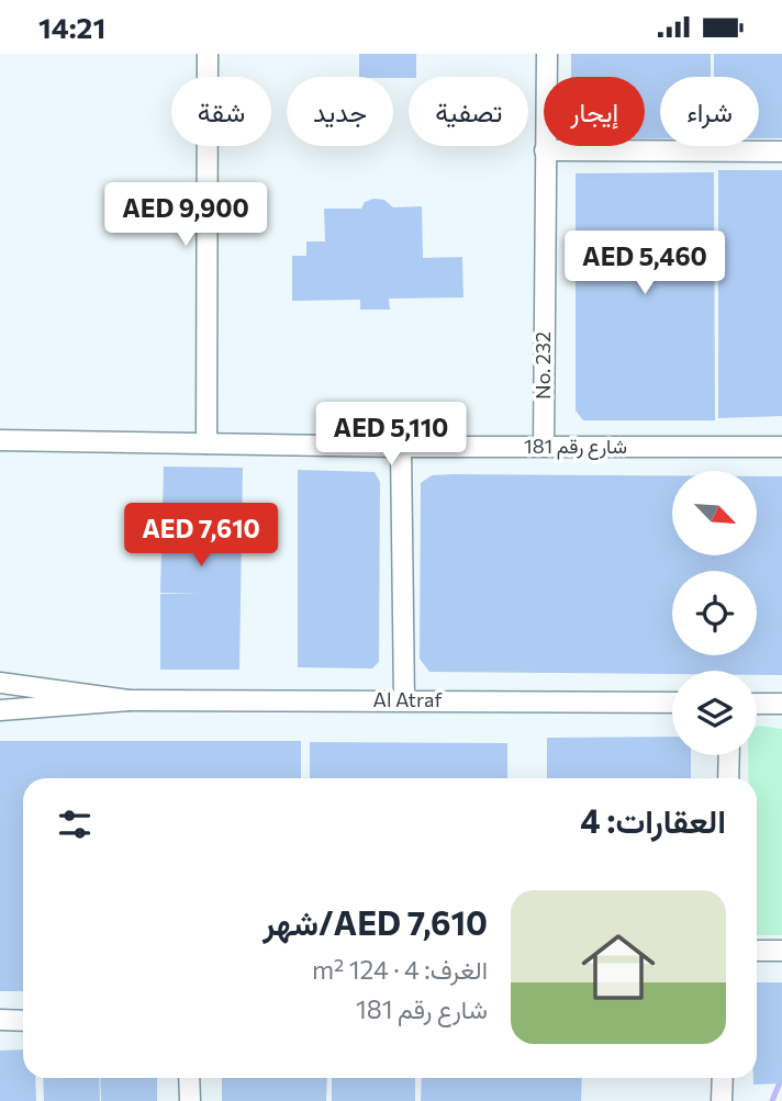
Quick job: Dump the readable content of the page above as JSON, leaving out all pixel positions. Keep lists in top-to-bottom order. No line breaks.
{"streets":{"street":["No. 232","شارع رقم 181","Al Atraf"]},"crossings":[["No. 232","شارع رقم 181"]],"north":"bottom right","page":{"status":"14:21","chip":["شراء","إيجار","تصفية","جديد","شقة"],"price":["AED 9,900","AED 5,460","AED 5,110","AED 7,610"],"heading":"العقارات: 4","list":[{"name":"AED 7,610/شهر","note":"الغرف: 4 · 124 m² · شارع رقم 181"}]}}
